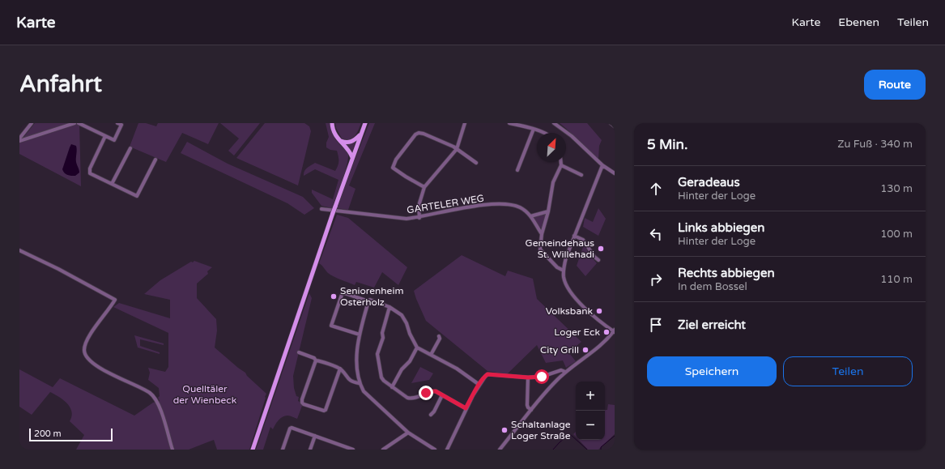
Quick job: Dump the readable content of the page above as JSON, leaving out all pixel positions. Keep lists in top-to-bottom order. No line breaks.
{"streets":{"street":["GARTELER WEG"]},"parks":["Quelltäler der Wienbeck"],"places":["Gemeindehaus St. Willehadi","Seniorenheim Osterholz","Volksbank","Loger Eck","City Grill","Schaltanlage Loger Straße"],"scale_bar":"200 m","north":"top right","page":{"header":"Karte","nav":["Karte","Ebenen","Teilen"],"buttons":["Route",["Speichern","Teilen"]],"title":"Anfahrt","heading":["5 Min.","Zu Fuß · 340 m"],"list":[["Geradeaus","Hinter der Loge","130 m"],["Links abbiegen","Hinter der Loge","100 m"],["Rechts abbiegen","In dem Bossel","110 m"],"Ziel erreicht"],"map_buttons":["+","−"],"scale":"200 m"}}
